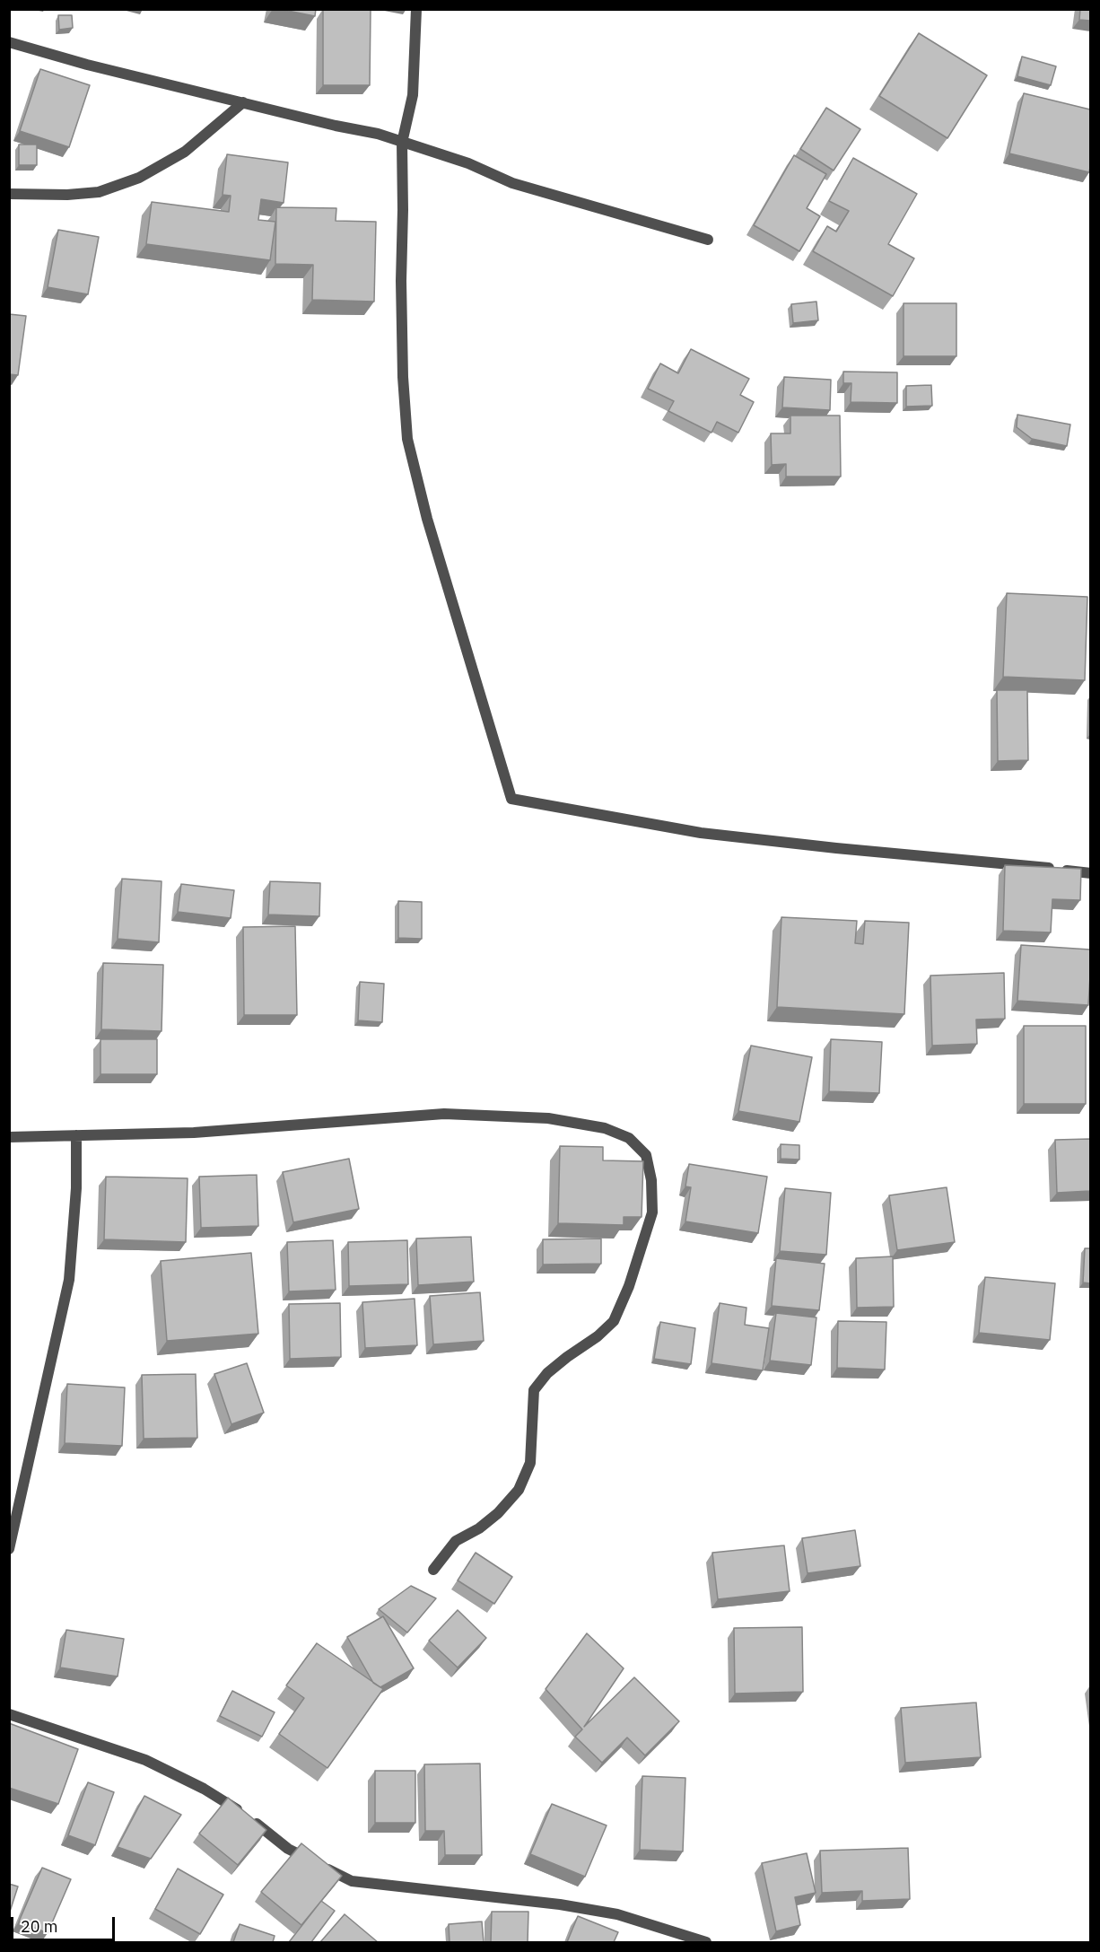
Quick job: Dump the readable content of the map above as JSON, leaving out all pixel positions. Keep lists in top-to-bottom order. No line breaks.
{"scale_bar":"20 m"}
